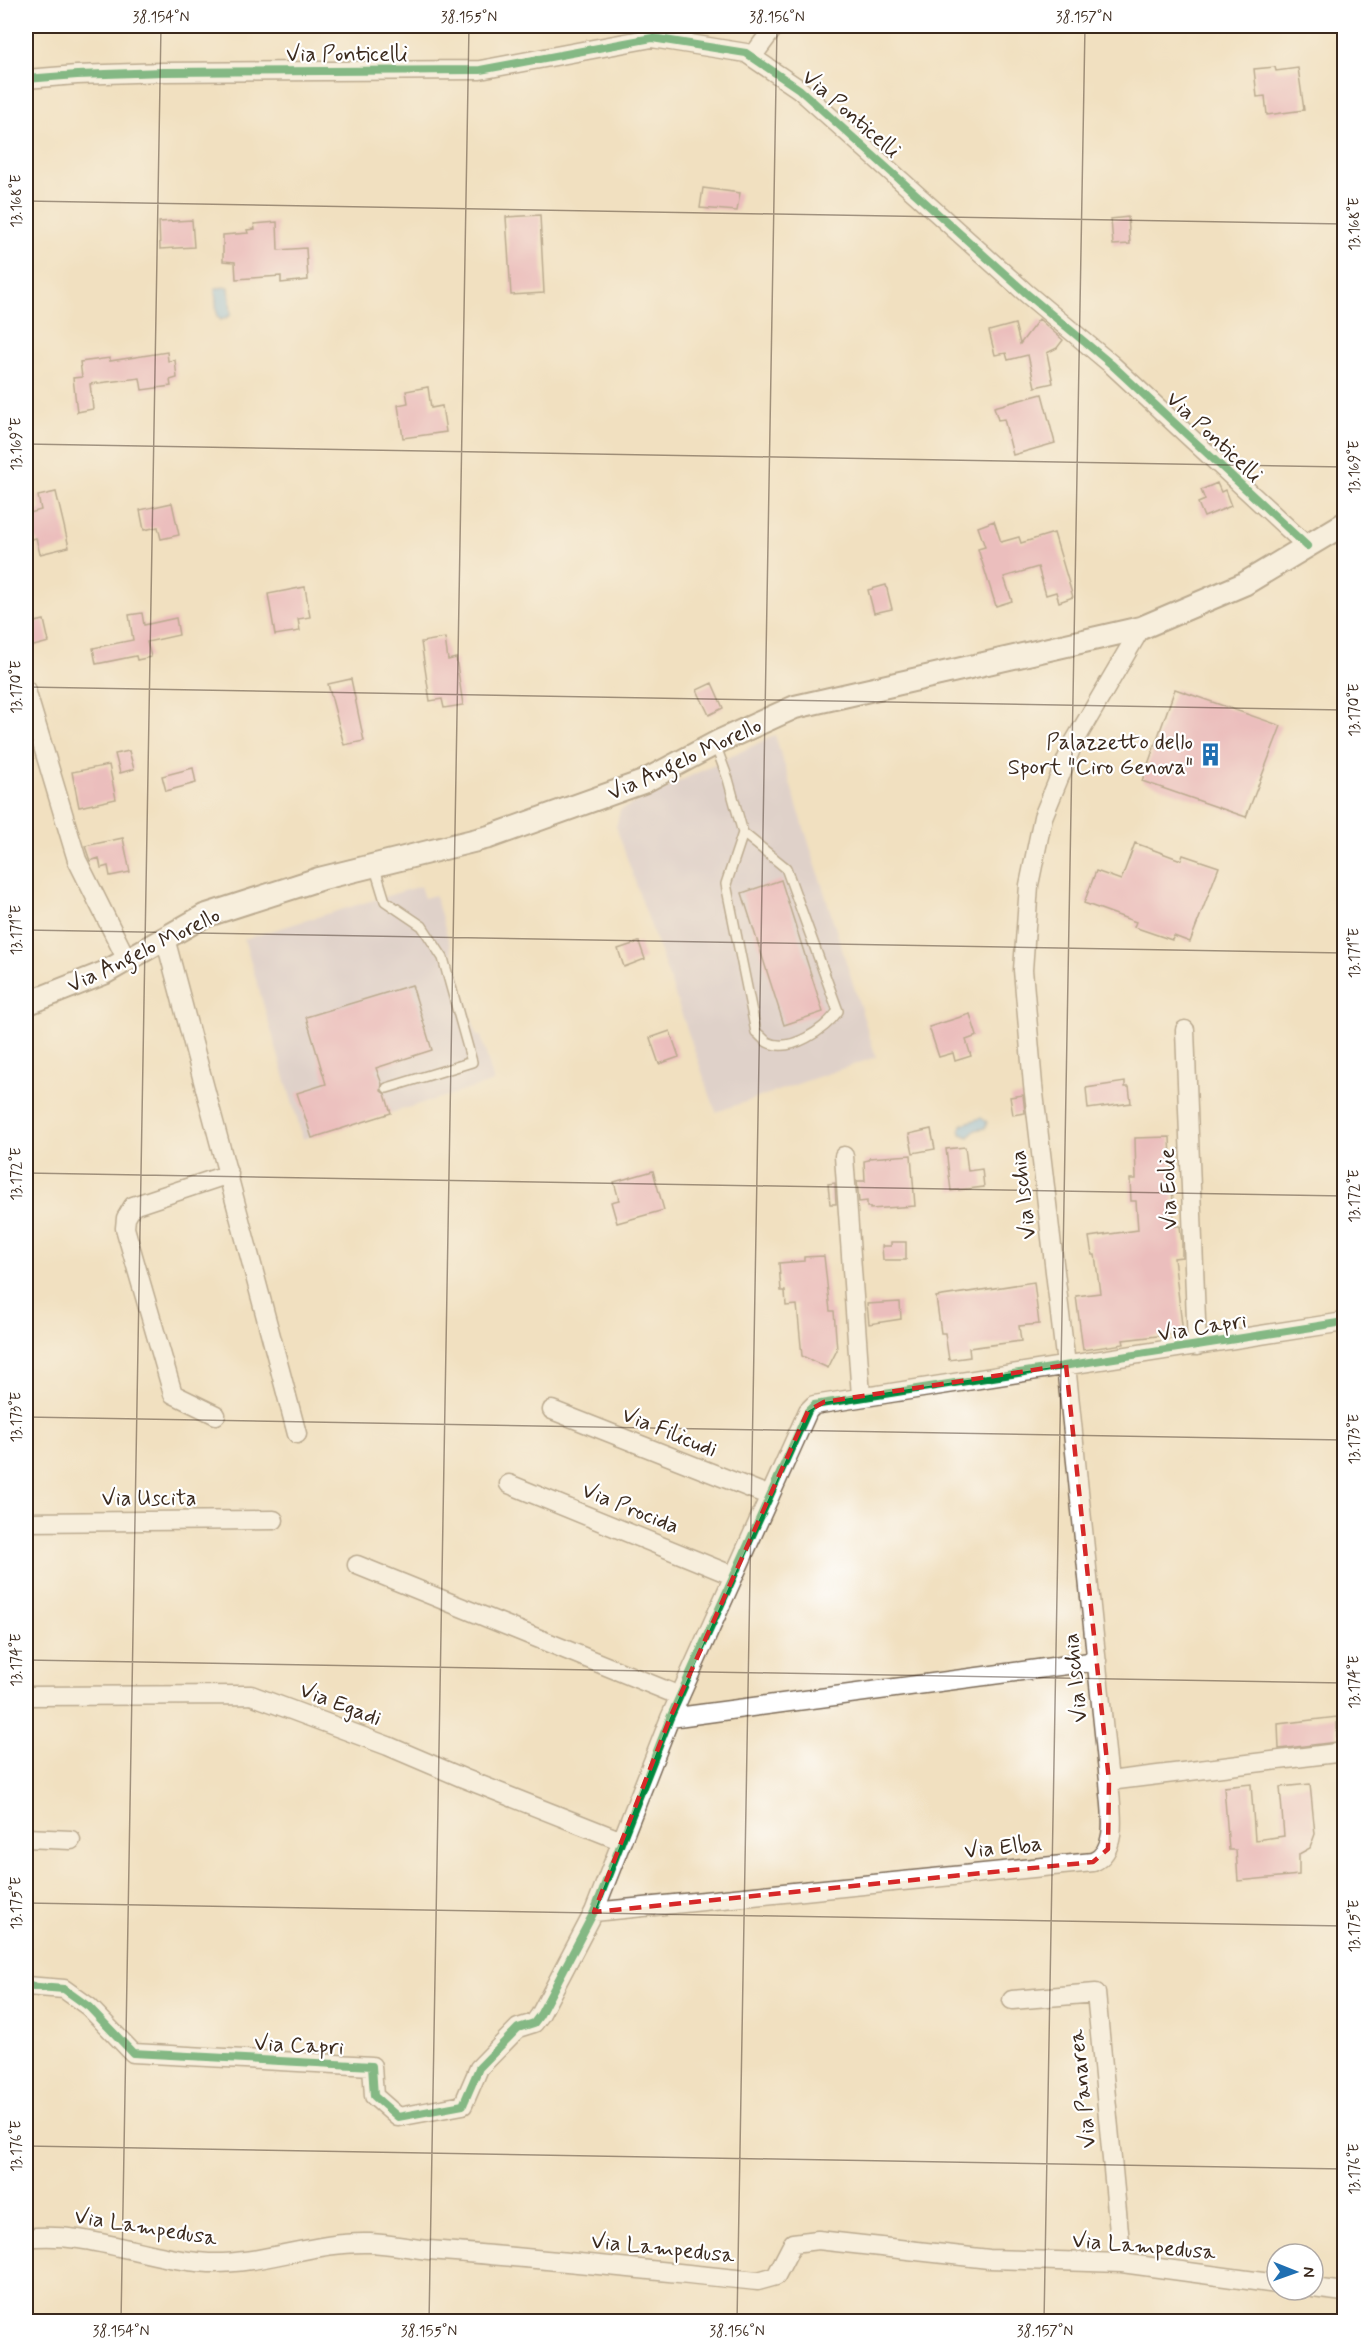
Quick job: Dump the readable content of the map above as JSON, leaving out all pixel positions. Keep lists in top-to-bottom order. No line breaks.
{"streets":{"street":["Via Ponticelli","Via Angelo Morello","Via Eolie","Via Ischia","Via Capri","Via Filicudi","Via Uscita","Via Procida","Via Egadi","Via Elba","Via Panarea","Via Lampedusa"]},"crossings":[["Via Ponticelli","Via Angelo Morello"],["Via Angelo Morello","Via Ischia"],["Via Eolie","Via Capri"],["Via Ischia","Via Capri"],["Via Ischia","Via Elba"],["Via Capri","Via Filicudi"],["Via Capri","Via Elba"],["Via Panarea","Via Lampedusa"]],"places":{"building":["Palazzetto dello Sport \"Ciro Genova\""]},"north":"right","coordinates":["38.154°N","38.155°N","38.156°N","38.157°N","13.168°E","13.169°E","13.170°E","13.171°E","13.172°E","13.173°E","13.174°E","13.175°E","13.176°E"]}
